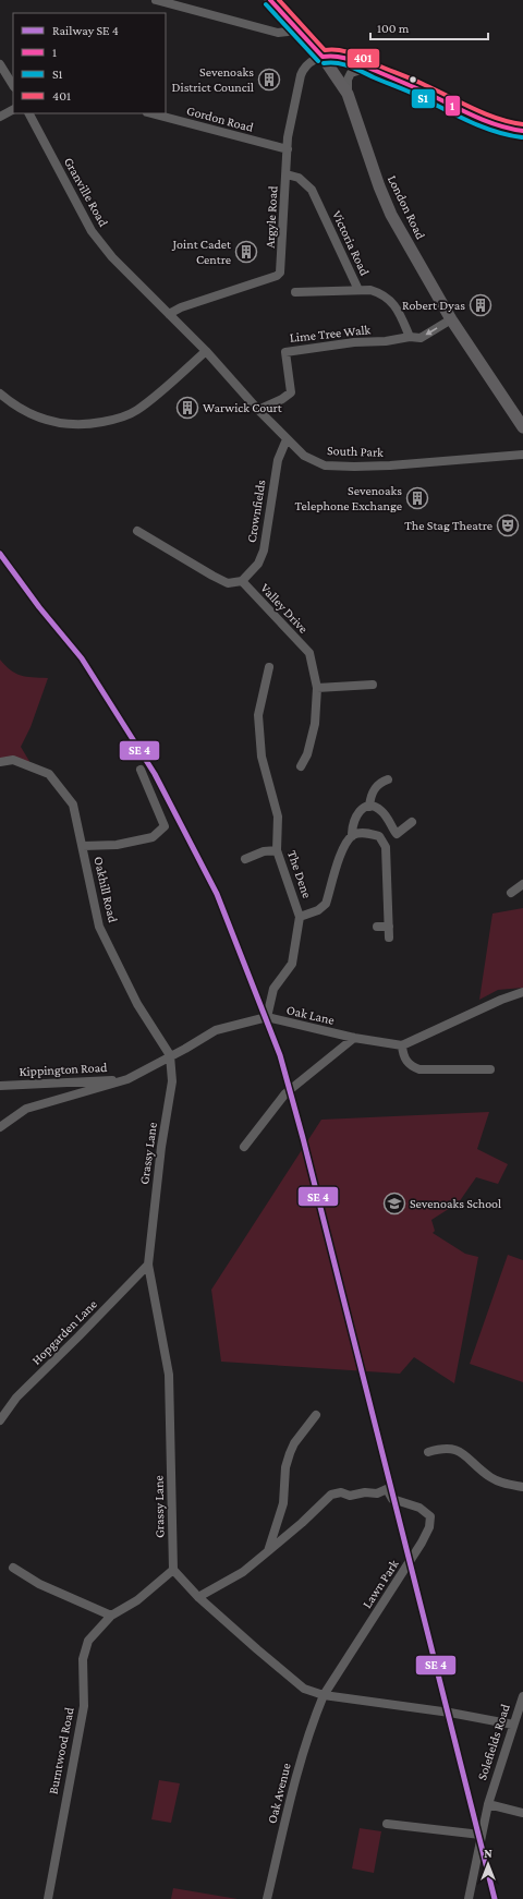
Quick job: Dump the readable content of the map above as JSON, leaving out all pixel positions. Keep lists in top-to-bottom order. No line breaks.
{"streets":{"main road":["London Road"],"street":["Gordon Road","Granville Road","Argyle Road","Victoria Road","Lime Tree Walk","South Park","Crownfields","Valley Drive","The Dene","Oakhill Road","Oak Lane","Kippington Road","Grassy Lane","Hopgarden Lane","Lawn Park","Solefields Road","Burntwood Road","Oak Avenue"]},"crossings":[["Gordon Road","Argyle Road"],["Granville Road","Argyle Road"],["Granville Road","South Park"],["London Road","Argyle Road"],["London Road","Lime Tree Walk"],["Argyle Road","Victoria Road"],["Argyle Road","South Park"],["Victoria Road","Lime Tree Walk"],["Lime Tree Walk","South Park"],["South Park","Crownfields"],["Crownfields","Valley Drive"],["The Dene","Oak Lane"],["Oakhill Road","Oak Lane"],["Oakhill Road","Grassy Lane"],["Oak Lane","Kippington Road"],["Oak Lane","Grassy Lane"],["Grassy Lane","Hopgarden Lane"],["Grassy Lane","Burntwood Road"],["Lawn Park","Oak Avenue"]],"places":{"building":["Sevenoaks District Council","Joint Cadet Centre","Robert Dyas","Warwick Court","Sevenoaks Telephone Exchange"],"theatre":["The Stag Theatre"],"school or university":["Sevenoaks School"]},"lines":["transit line 1","transit line 401","transit line S1"],"legend":["Railway SE 4","1","S1","401"],"scale_bar":"100 m","north":"top"}
